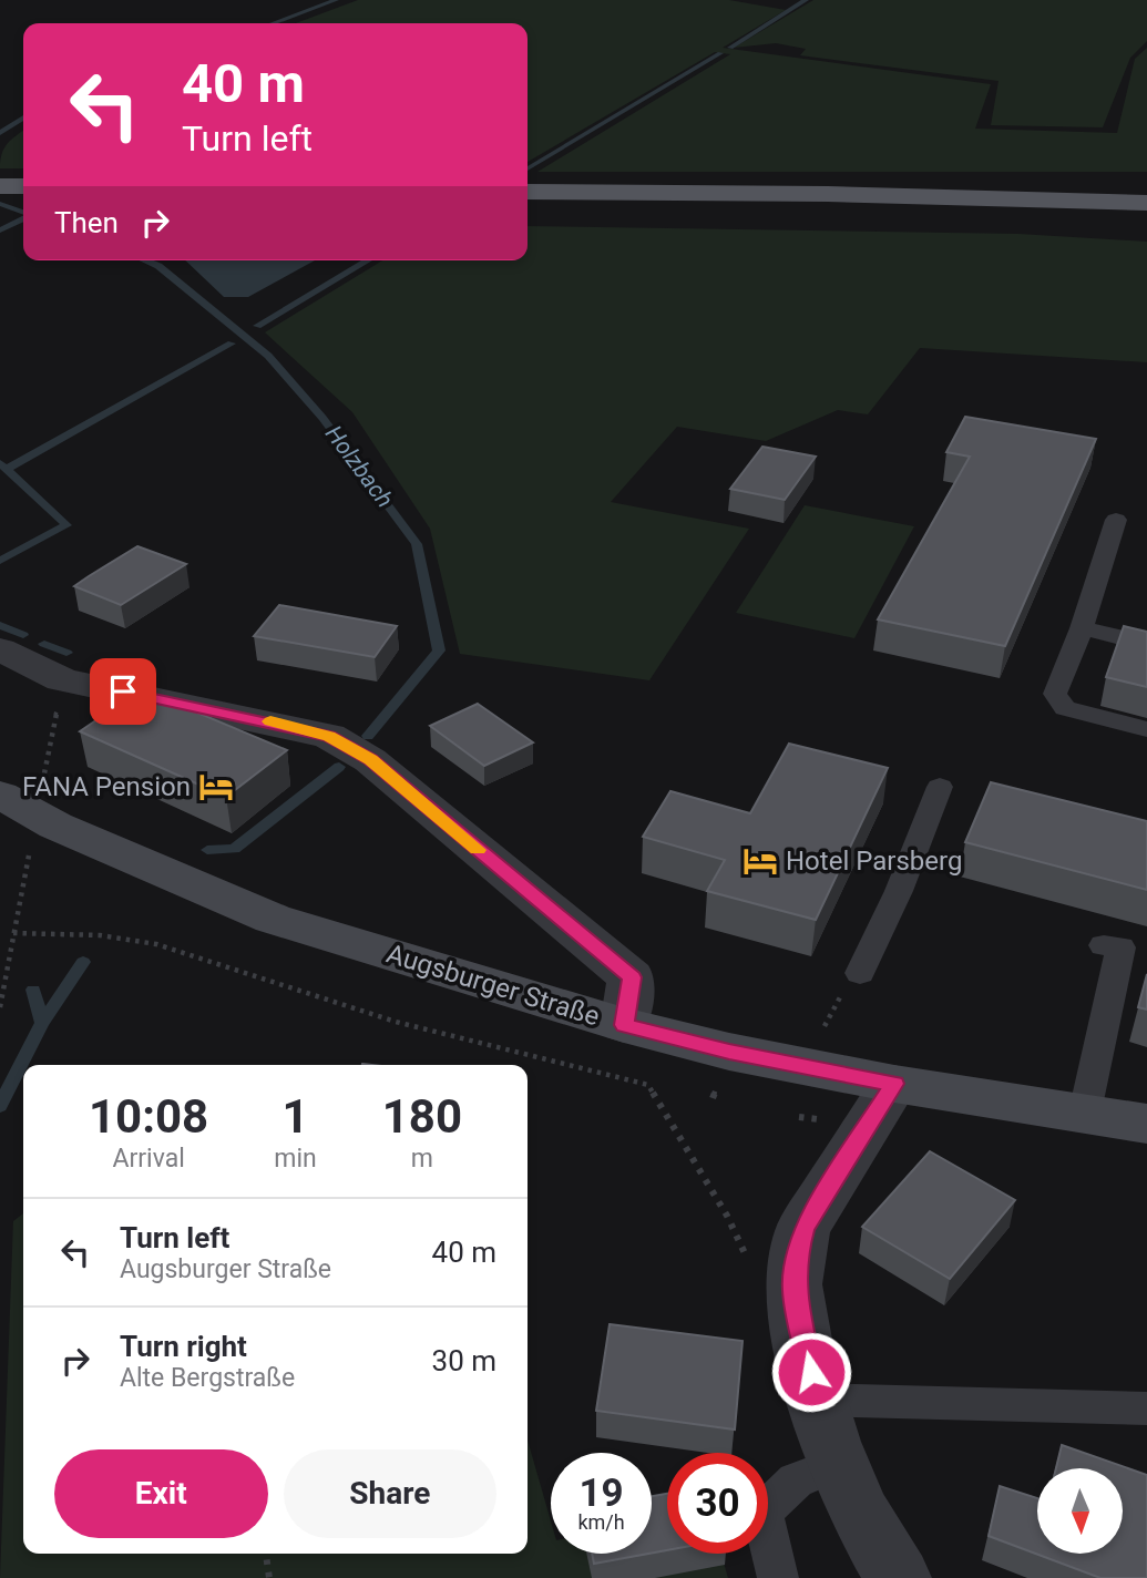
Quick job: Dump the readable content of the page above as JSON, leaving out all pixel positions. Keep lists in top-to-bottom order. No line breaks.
{"streets":{"street":["Augsburger Straße"]},"water":["Holzbach"],"places":{"hotel":["FANA Pension","Hotel Parsberg"]},"north":"bottom","page":{"turn":["40 m","Turn left"],"then":"Then","eta":["10:08","Arrival","1","min","180","m"],"list":[{"name":"Turn left","note":"Augsburger Straße","value":"40 m"},{"name":"Turn right","note":"Alte Bergstraße","value":"30 m"}],"buttons":["Exit","Share"],"speed":"19 km/h","limit":"30"}}
